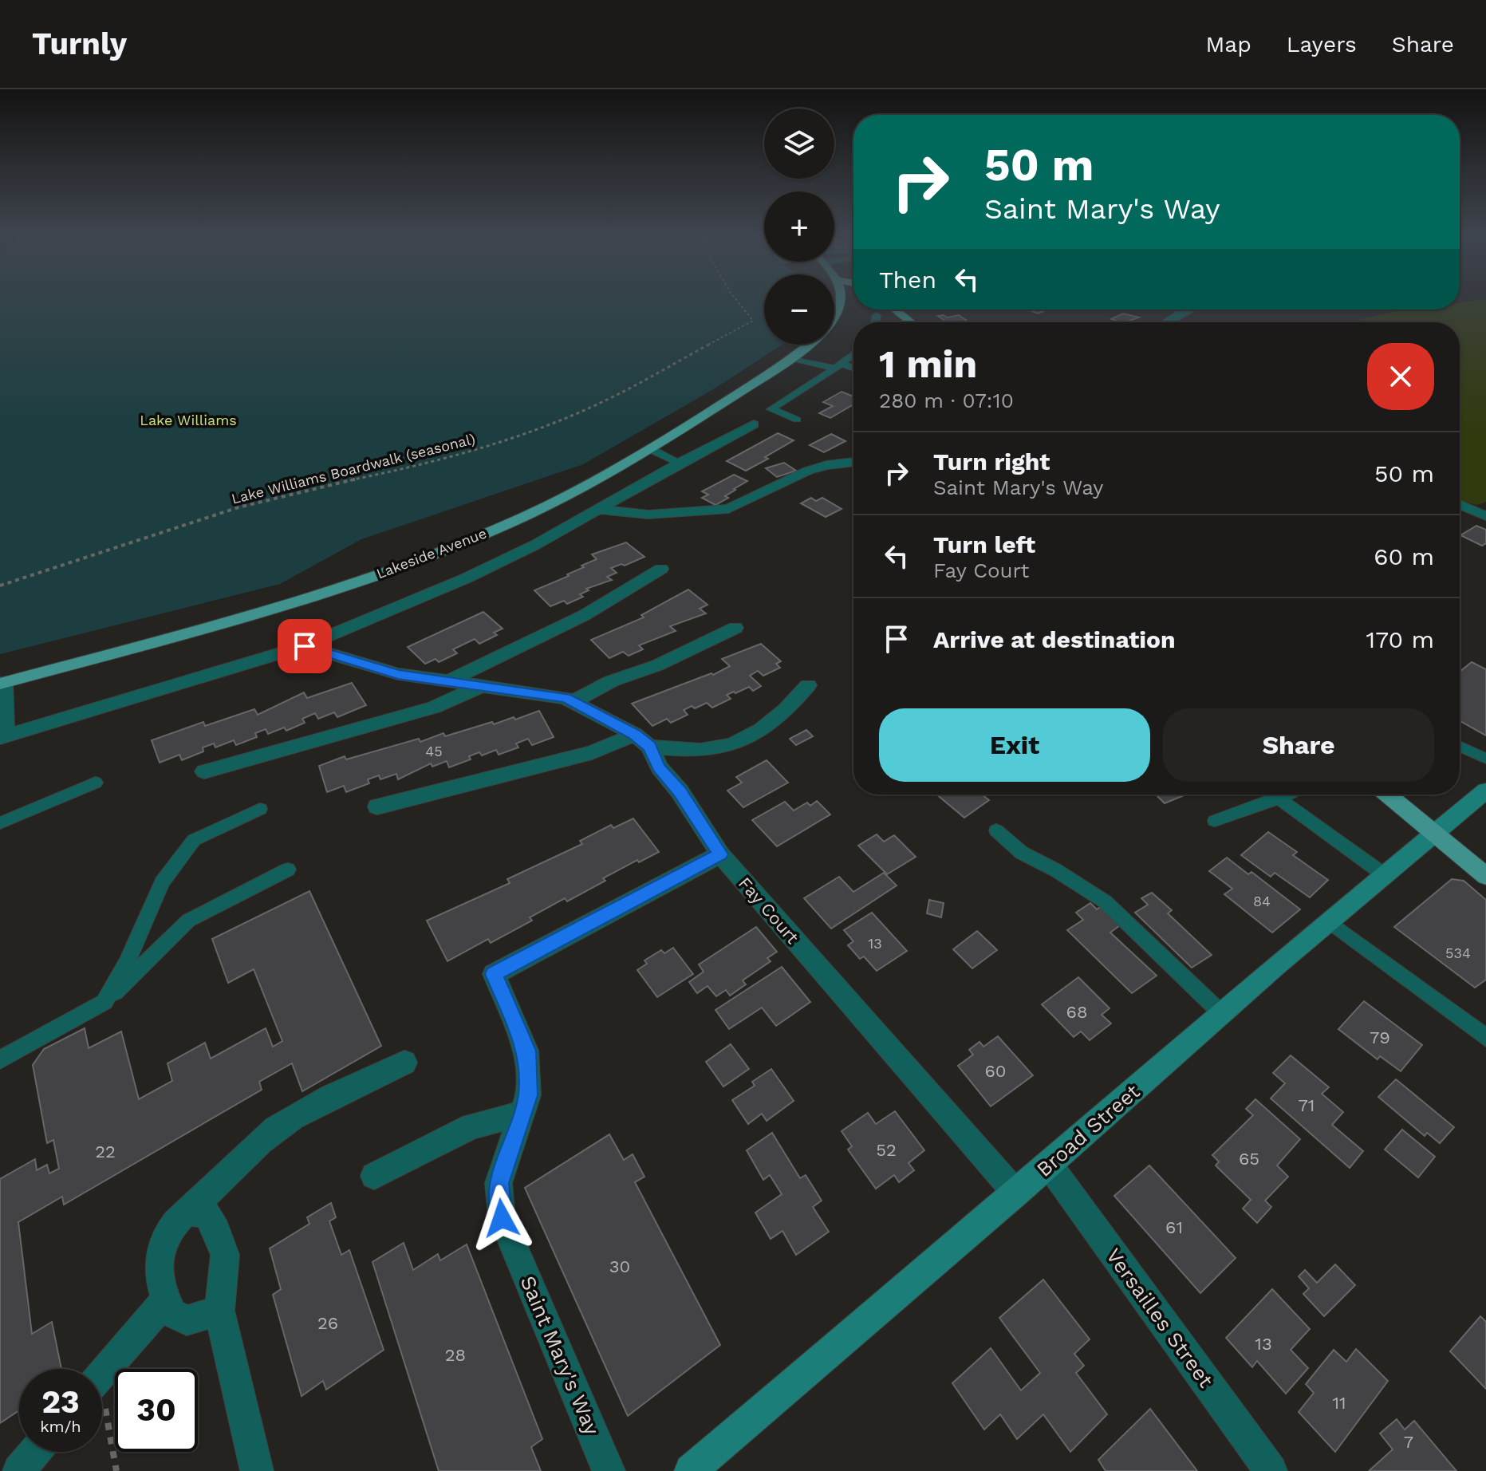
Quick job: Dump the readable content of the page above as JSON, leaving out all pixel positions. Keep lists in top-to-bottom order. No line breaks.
{"streets":{"main road":["Lakeside Avenue"],"street":["Fay Court","Broad Street","Versailles Street","Saint Mary's Way"],"path":["Lake Williams Boardwalk (seasonal)"]},"crossings":[["Fay Court","Broad Street"],["Fay Court","Saint Mary's Way"],["Broad Street","Versailles Street"]],"parks":["Lake Williams"],"house_numbers":["45","84","13","534","68","79","60","71","52","22","65","61","30","26","13","28","11","7"],"page":{"header":"Turnly","nav":["Map","Layers","Share"],"map_buttons":["+","−"],"turn":["50 m","Saint Mary's Way"],"then":"Then","heading":["1 min","280 m · 07:10"],"list":[{"name":"Turn right","note":"Saint Mary's Way","value":"50 m"},{"name":"Turn left","note":"Fay Court","value":"60 m"},{"name":"Arrive at destination","value":"170 m"}],"buttons":["Exit","Share"],"speed":"23 km/h","limit":"30"}}
